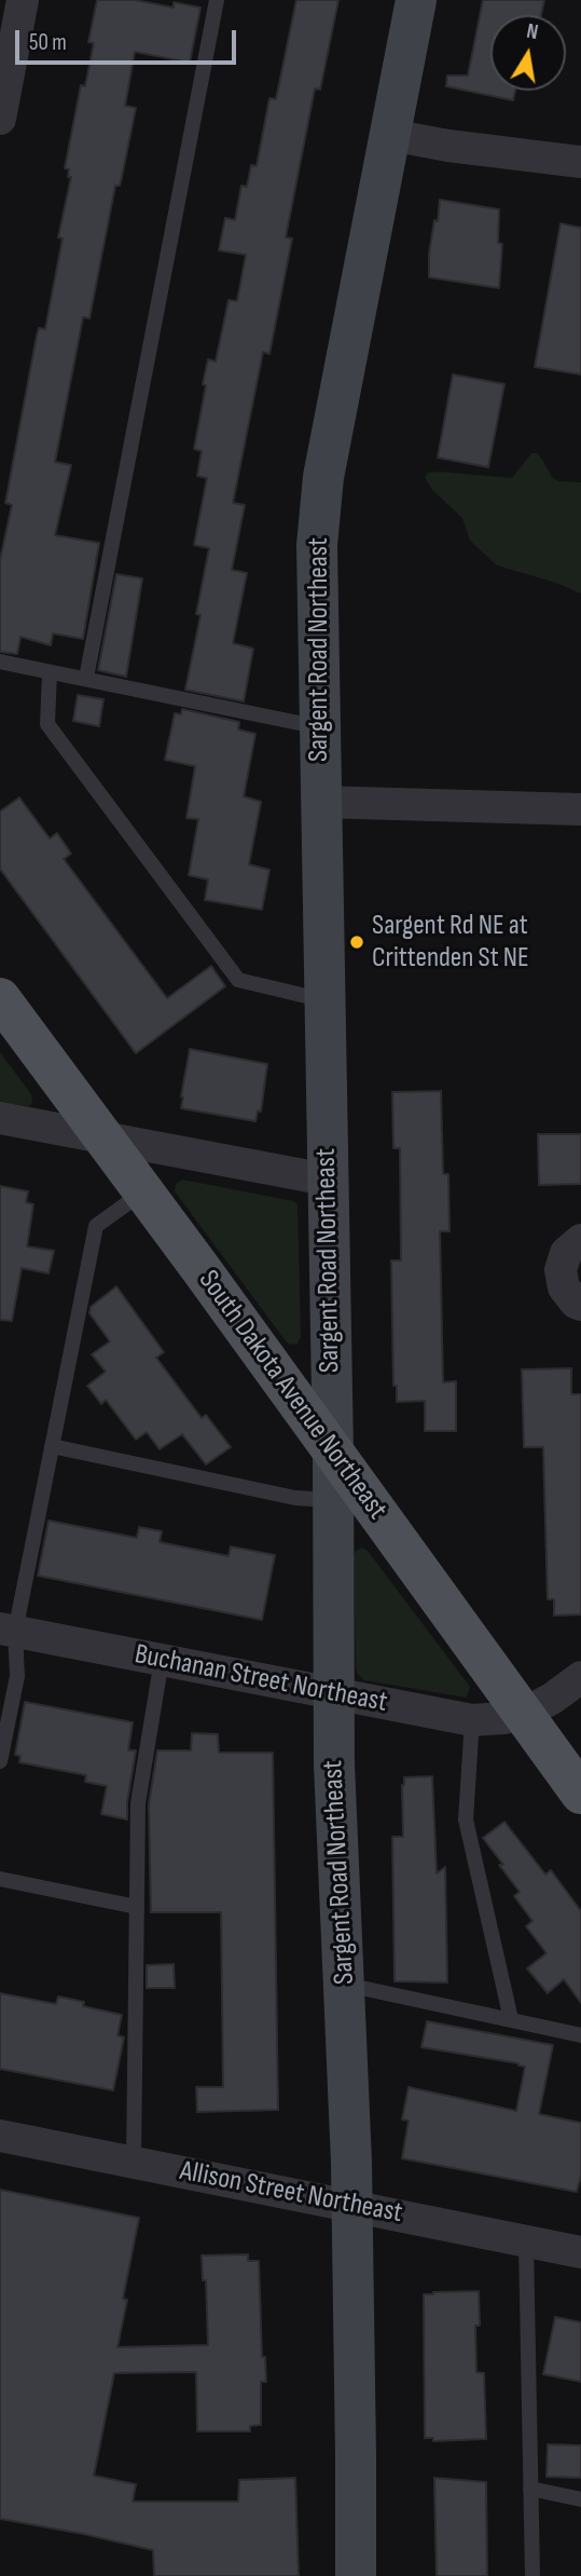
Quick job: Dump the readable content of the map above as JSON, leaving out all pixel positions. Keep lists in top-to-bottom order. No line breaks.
{"streets":{"main road":["Sargent Road Northeast","South Dakota Avenue Northeast"],"street":["Buchanan Street Northeast","Allison Street Northeast"]},"crossings":[["Sargent Road Northeast","South Dakota Avenue Northeast"],["Sargent Road Northeast","Buchanan Street Northeast"],["Sargent Road Northeast","Allison Street Northeast"],["South Dakota Avenue Northeast","Buchanan Street Northeast"]],"places":["Sargent Rd NE at Crittenden St NE"],"scale_bar":"50 m","north":"top"}
